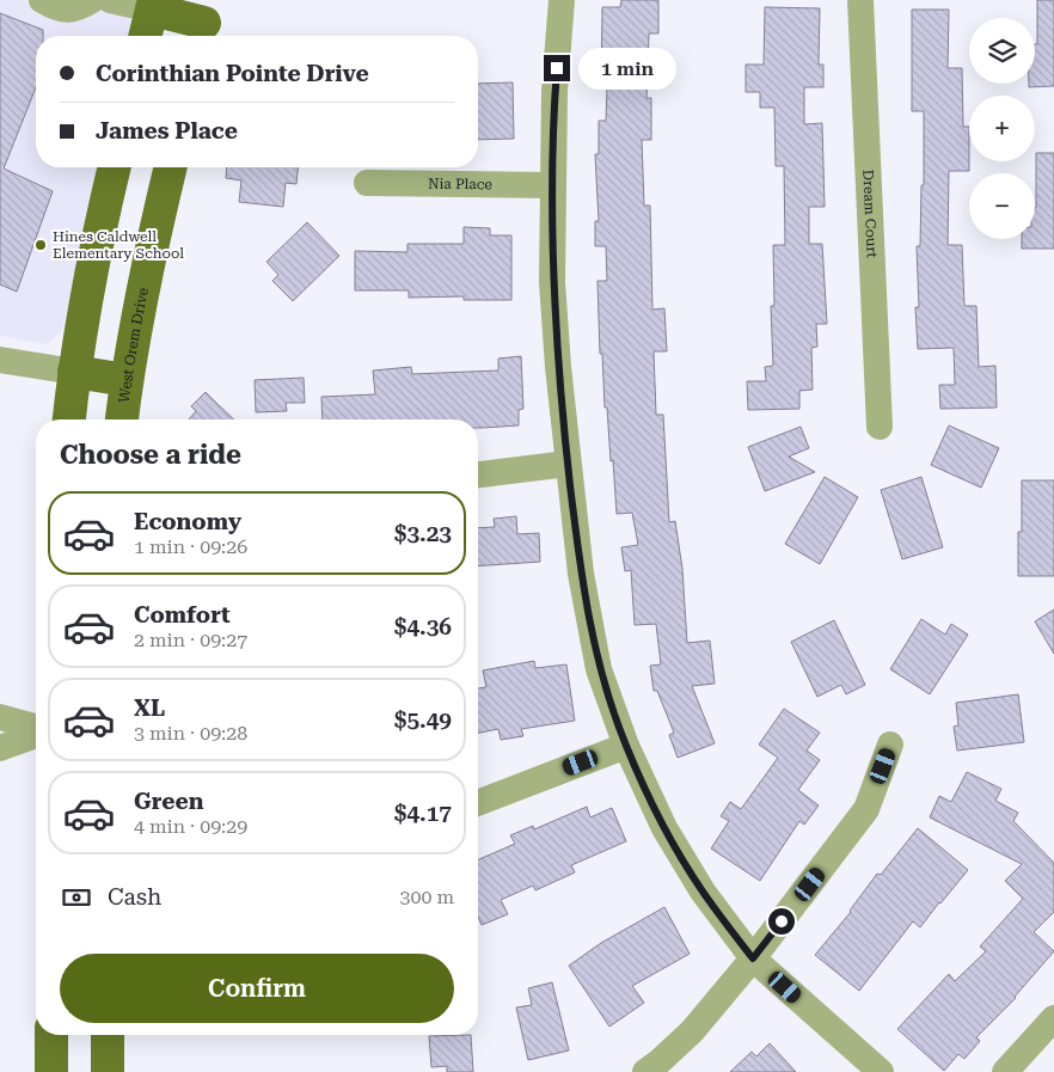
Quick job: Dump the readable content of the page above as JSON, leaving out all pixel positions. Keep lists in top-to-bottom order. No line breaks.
{"streets":{"main road":["West Orem Drive"],"street":["Nia Place","Dream Court"]},"places":["Hines Caldwell Elementary School"],"page":{"map_buttons":["+","−"],"banner":["Corinthian Pointe Drive","James Place"],"bubble":"1 min","heading":"Choose a ride","list":[{"name":"Economy","note":"1 min · 09:26","value":"$3.23"},{"name":"Comfort","note":"2 min · 09:27","value":"$4.36"},{"name":"XL","note":"3 min · 09:28","value":"$5.49"},{"name":"Green","note":"4 min · 09:29","value":"$4.17"}],"pay":["Cash","300 m"],"buttons":"Confirm"}}
